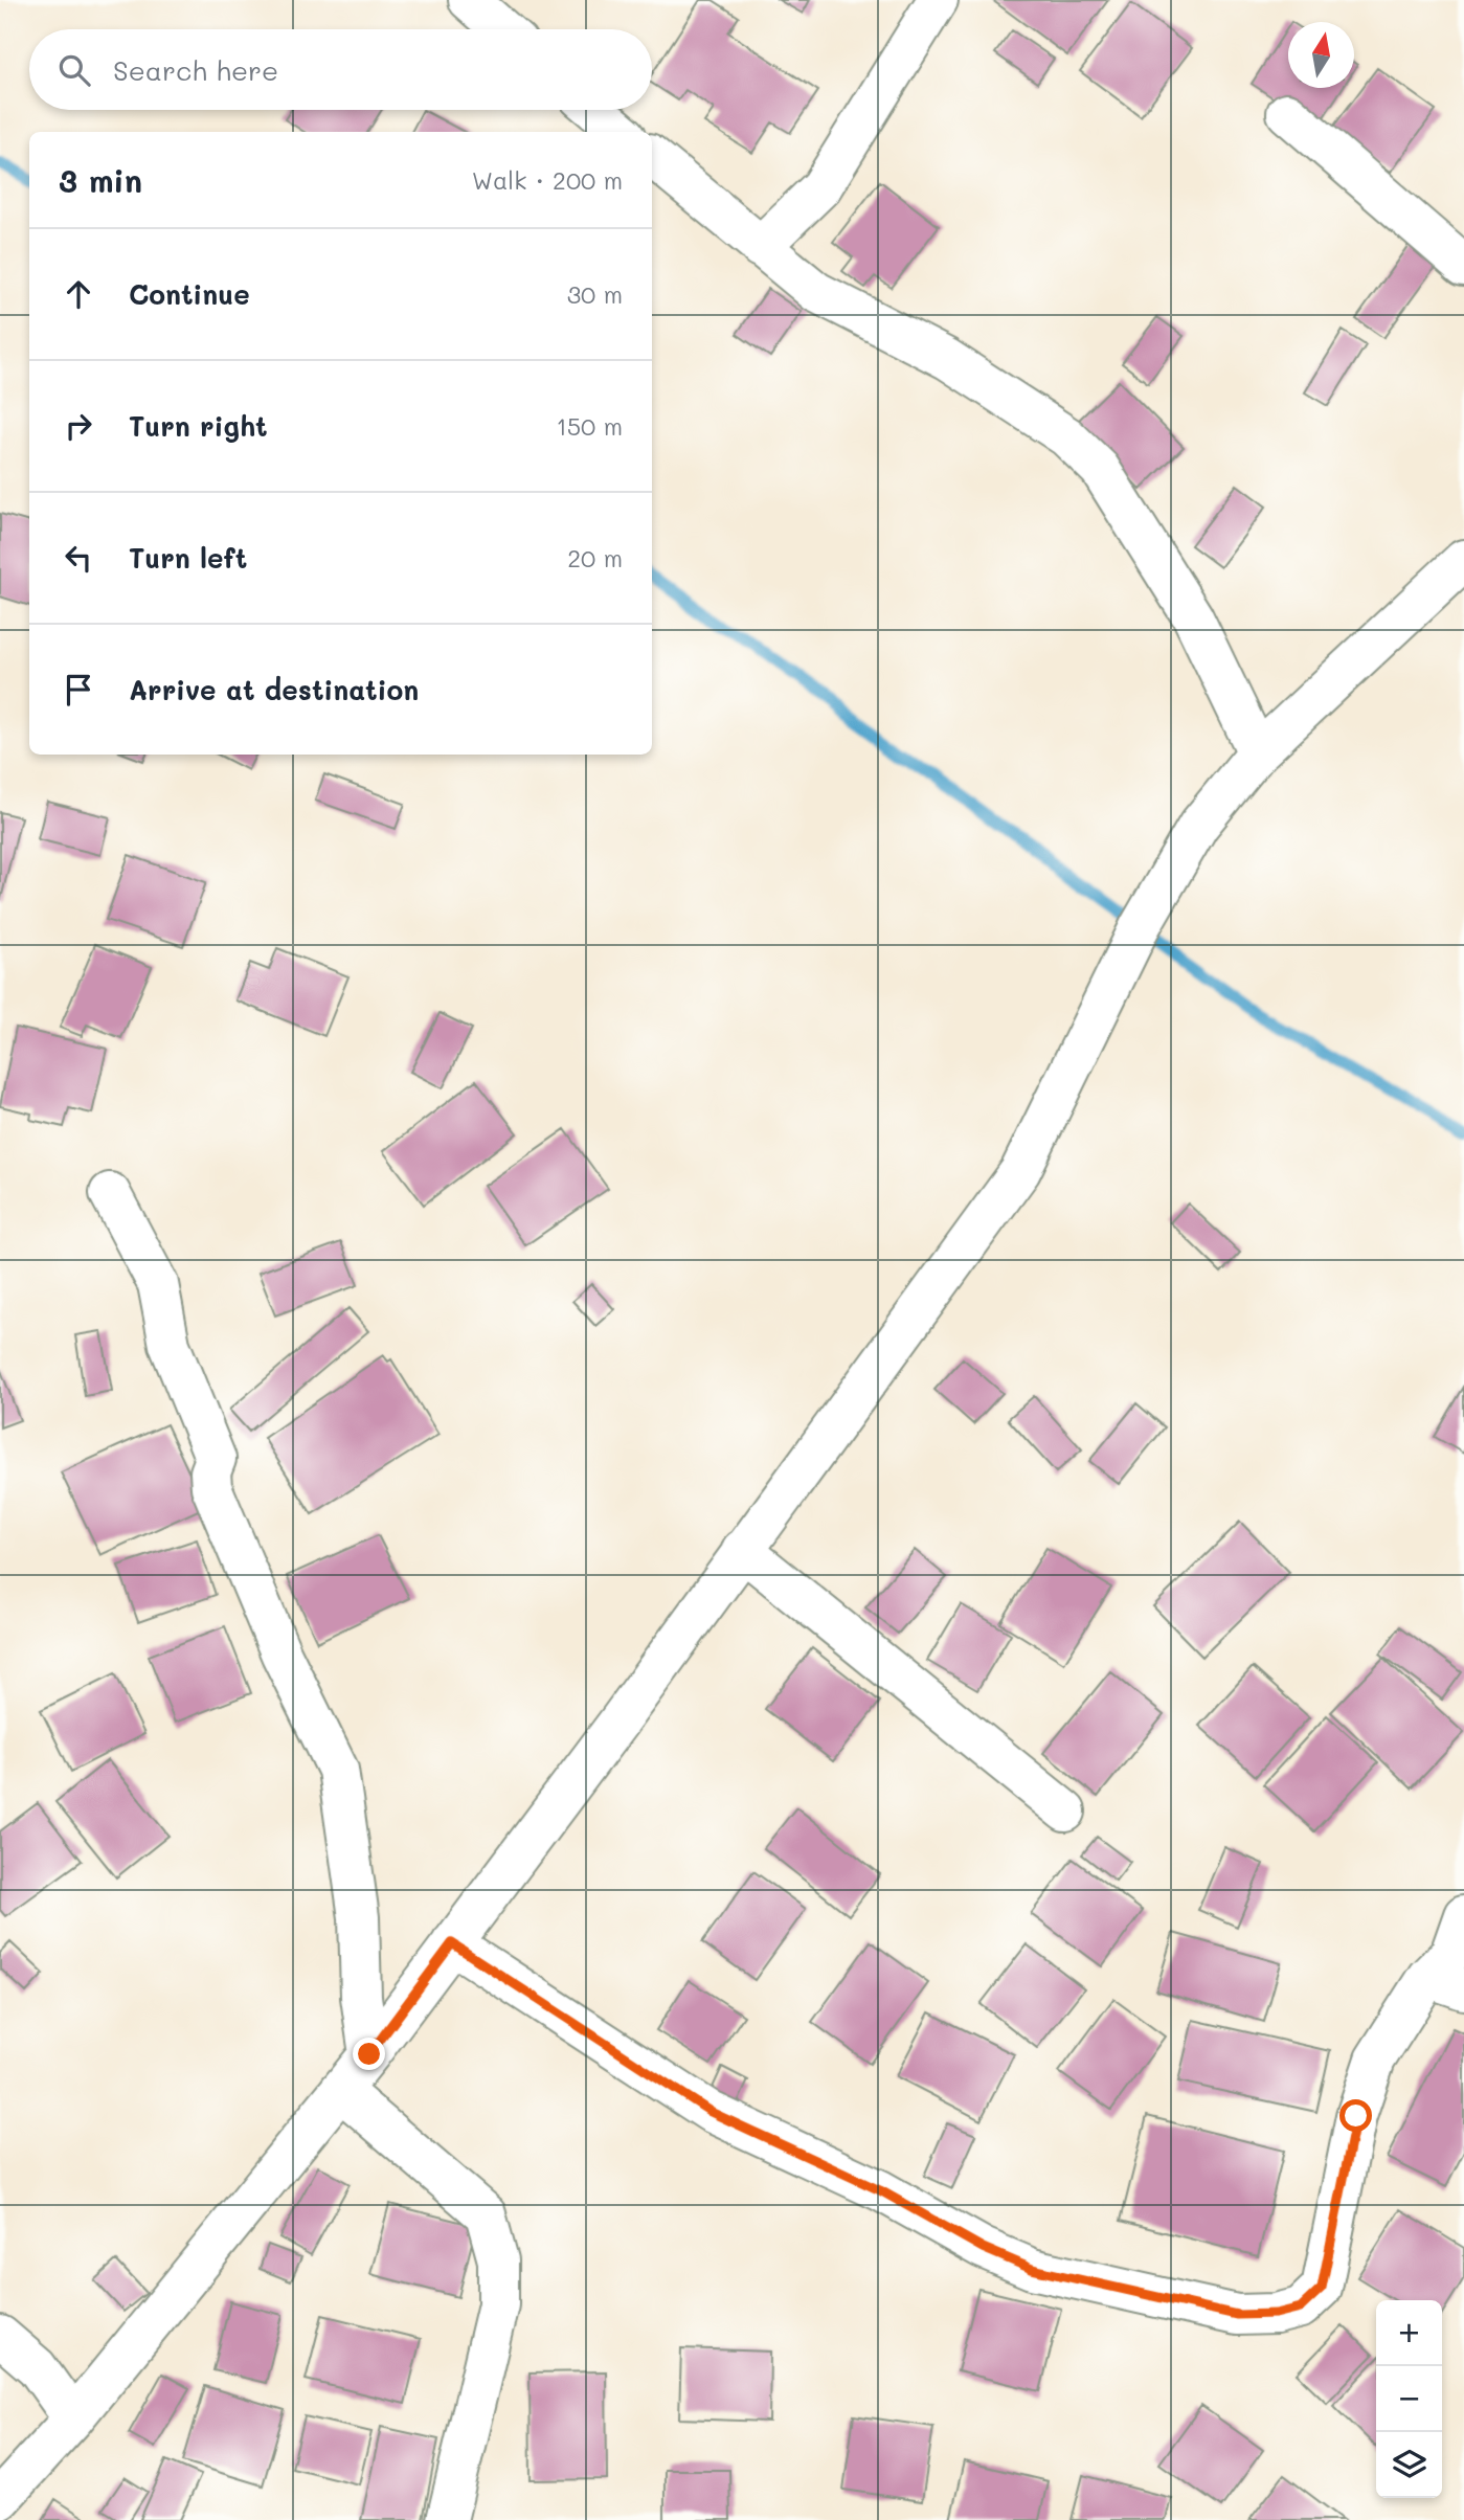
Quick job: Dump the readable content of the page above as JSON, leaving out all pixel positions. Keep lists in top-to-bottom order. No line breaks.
{"north":"top","page":{"search":"Search here","heading":["3 min","Walk · 200 m"],"list":[["Continue","30 m"],["Turn right","150 m"],["Turn left","20 m"],"Arrive at destination"],"map_buttons":["+","−"]}}
